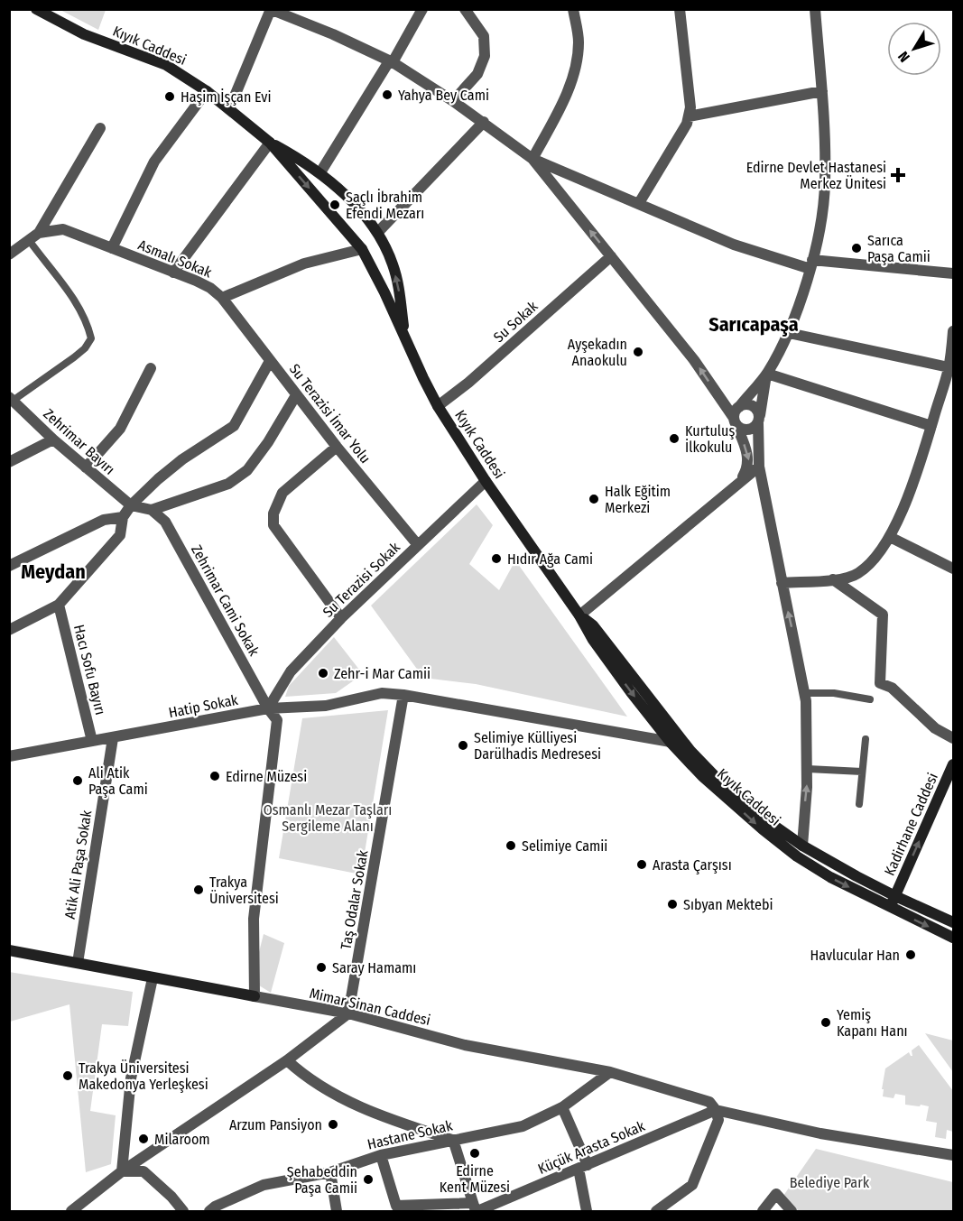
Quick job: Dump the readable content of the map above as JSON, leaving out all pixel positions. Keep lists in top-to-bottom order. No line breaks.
{"streets":{"main road":["Kıyık Caddesi","Kadirhane Caddesi","Mimar Sinan Caddesi"],"street":["Asmalı Sokak","Su Sokak","Su Terazisi İmar Yolu","Zehrimar Bayırı","Su Terazisi Sokak","Zehrimar Cami Sokak","Hacı Sofu Bayırı","Hatip Sokak","Atik Ali Paşa Sokak","Taş Odalar Sokak","Hastane Sokak","Küçük Arasta Sokak"]},"crossings":[["Kıyık Caddesi","Asmalı Sokak"],["Kıyık Caddesi","Su Sokak"],["Kıyık Caddesi","Su Terazisi Sokak"],["Kıyık Caddesi","Hatip Sokak"],["Kıyık Caddesi","Kadirhane Caddesi"],["Asmalı Sokak","Su Terazisi İmar Yolu"],["Su Terazisi İmar Yolu","Su Terazisi Sokak"],["Su Terazisi Sokak","Zehrimar Cami Sokak"],["Su Terazisi Sokak","Hatip Sokak"],["Zehrimar Cami Sokak","Hatip Sokak"],["Zehrimar Cami Sokak","Mimar Sinan Caddesi"],["Hacı Sofu Bayırı","Hatip Sokak"],["Hatip Sokak","Atik Ali Paşa Sokak"],["Hatip Sokak","Taş Odalar Sokak"],["Atik Ali Paşa Sokak","Mimar Sinan Caddesi"],["Taş Odalar Sokak","Mimar Sinan Caddesi"],["Mimar Sinan Caddesi","Hastane Sokak"],["Mimar Sinan Caddesi","Küçük Arasta Sokak"]],"one_way":["Kadirhane Caddesi"],"districts":["Sarıcapaşa","Meydan"],"parks":["Osmanlı Mezar Taşları Sergileme Alanı","Belediye Park"],"places":{"other":["Yahya Bey Cami","Haşim İşçan Evi","Saçlı İbrahim Efendi Mezarı","Sarıca Paşa Camii","Ayşekadın Anaokulu","Kurtuluş İlkokulu","Halk Eğitim Merkezi","Hıdır Ağa Cami","Zehr-i Mar Camii","Selimiye Külliyesi Darülhadis Medresesi","Edirne Müzesi","Ali Atik Paşa Cami","Selimiye Camii","Arasta Çarşısı","Trakya Üniversitesi","Sıbyan Mektebi","Havlucular Han","Saray Hamamı","Yemiş Kapanı Hanı","Trakya Üniversitesi Makedonya Yerleşkesi","Arzum Pansiyon","Milaroom","Edirne Kent Müzesi","Şehabeddin Paşa Camii"],"health":["Edirne Devlet Hastanesi Merkez Ünitesi"]},"north":"bottom left"}
